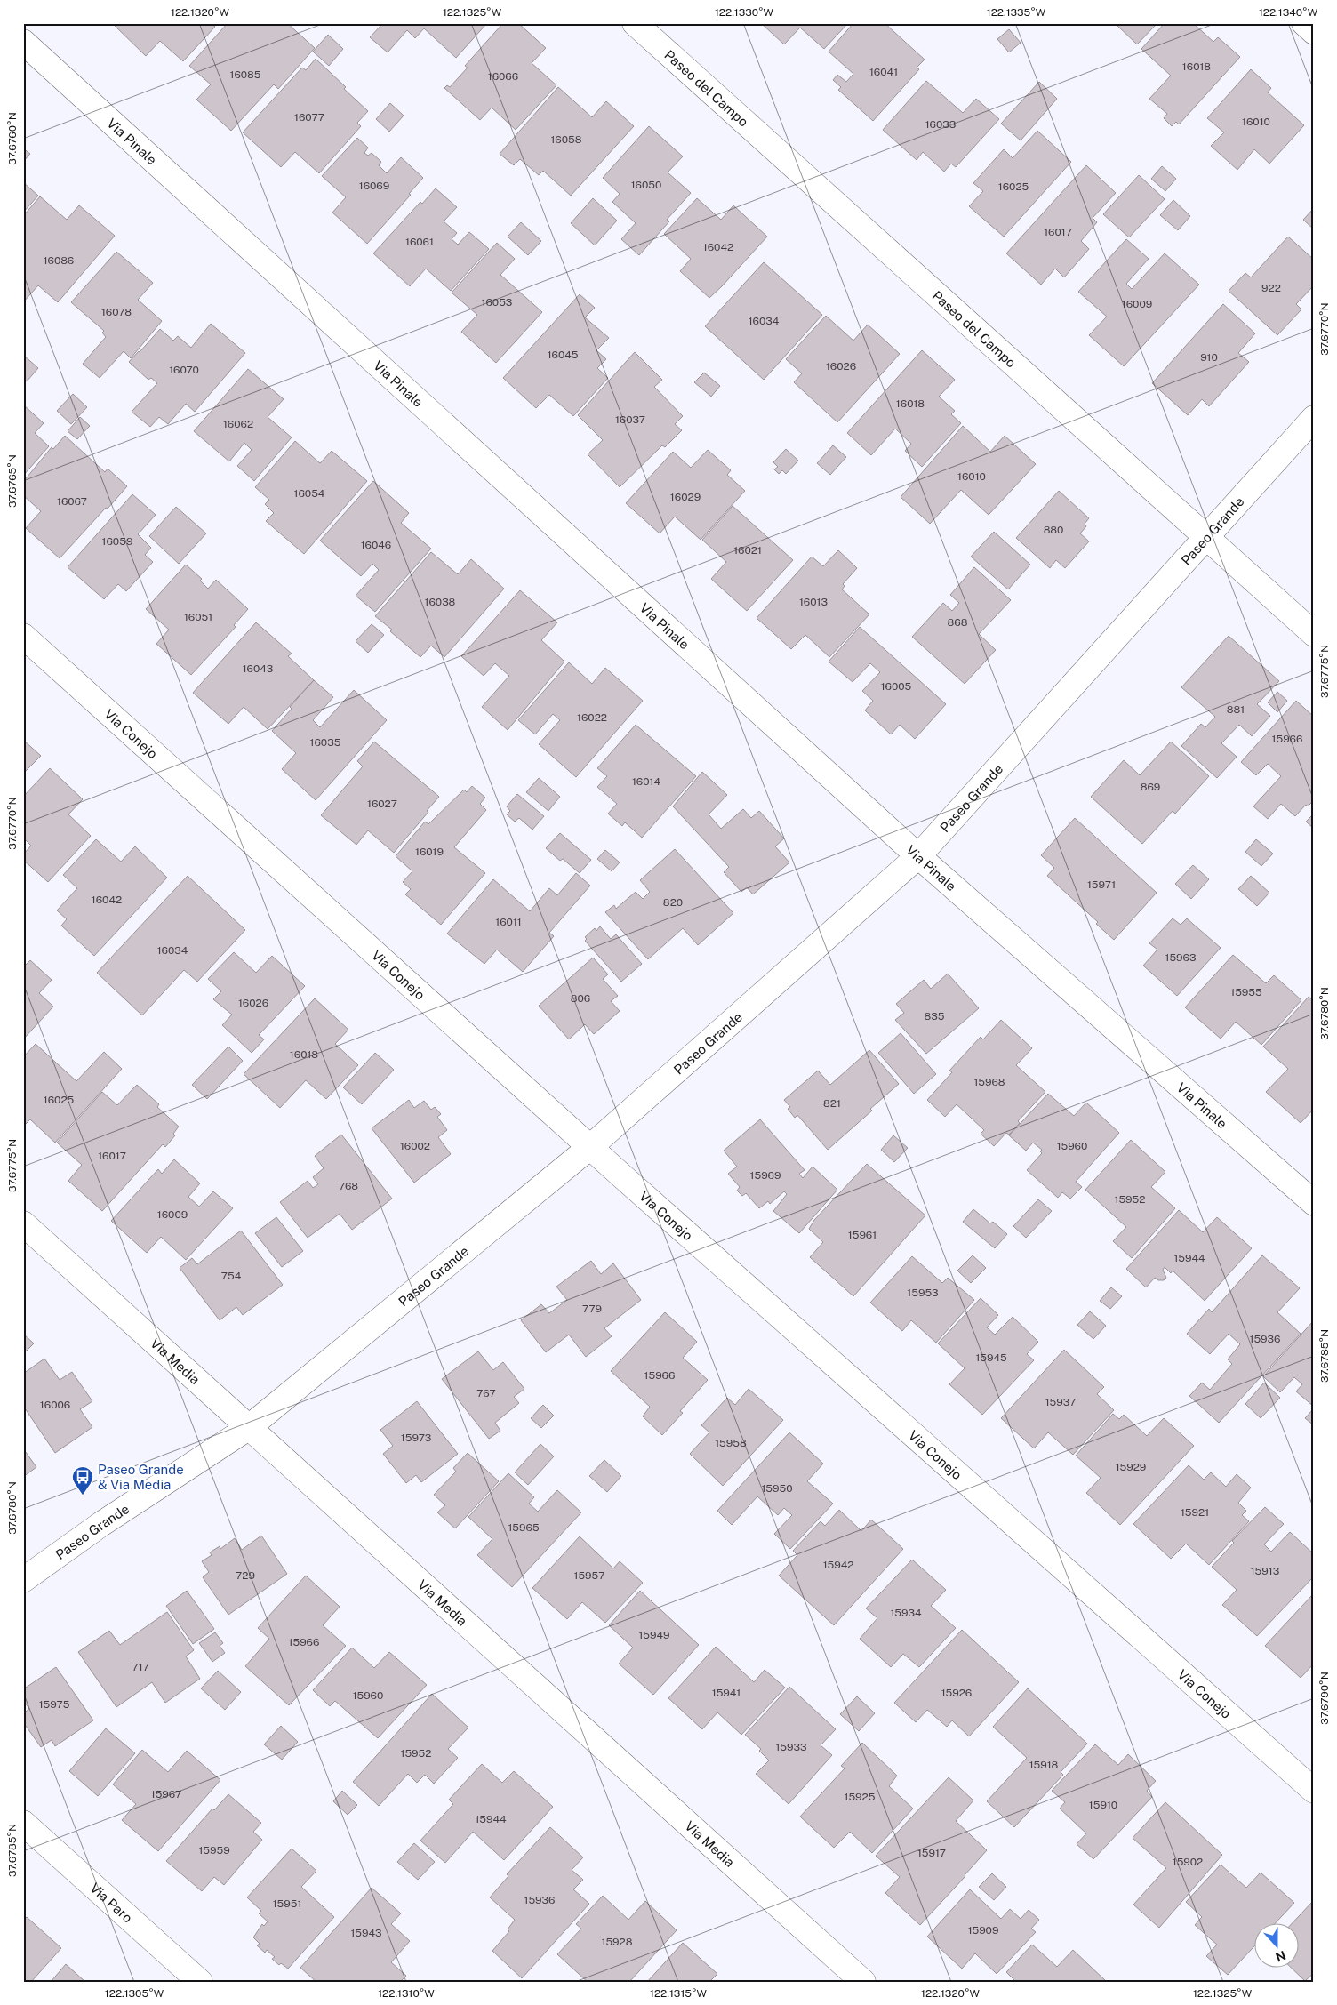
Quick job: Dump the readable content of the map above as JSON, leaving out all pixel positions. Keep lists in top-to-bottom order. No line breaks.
{"streets":{"street":["Paseo del Campo","Via Pinale","Paseo Grande","Via Conejo","Via Media","Via Paro"]},"crossings":[["Paseo del Campo","Paseo Grande"],["Via Pinale","Paseo Grande"],["Paseo Grande","Via Conejo"],["Paseo Grande","Via Media"]],"places":{"bus stop":["Paseo Grande & Via Media"]},"house_numbers":["16018","16041","16085","16066","16077","16010","16033","16058","16050","16069","16025","16017","16061","16042","16086","922","16053","16009","16078","16034","16045","910","16026","16070","16018","16037","16062","16010","16054","16029","16067","880","16059","16046","16021","16038","16013","16051","868","16043","16005","881","16022","15966","16035","16014","869","16027","16019","15971","16042","820","16011","16034","15963","15955","806","16026","835","16018","15968","16025","821","16002","15960","16017","15969","768","15952","16009","15961","15944","754","15953","779","15936","15945","15966","767","15937","16006","15973","15958","15929","15950","15921","15965","15942","15913","729","15957","15934","15949","15966","717","15941","15926","15960","15975","15933","15952","15918","15967","15925","15910","15944","15959","15917","15902","15936","15951","15909","15943","15928"],"north":"bottom","coordinates":["122.1320°W","122.1325°W","122.1330°W","122.1335°W","122.1340°W","37.6760°N","37.6770°N","37.6765°N","37.6775°N","37.6780°N","37.6785°N","37.6790°N","122.1305°W","122.1310°W","122.1315°W"]}
